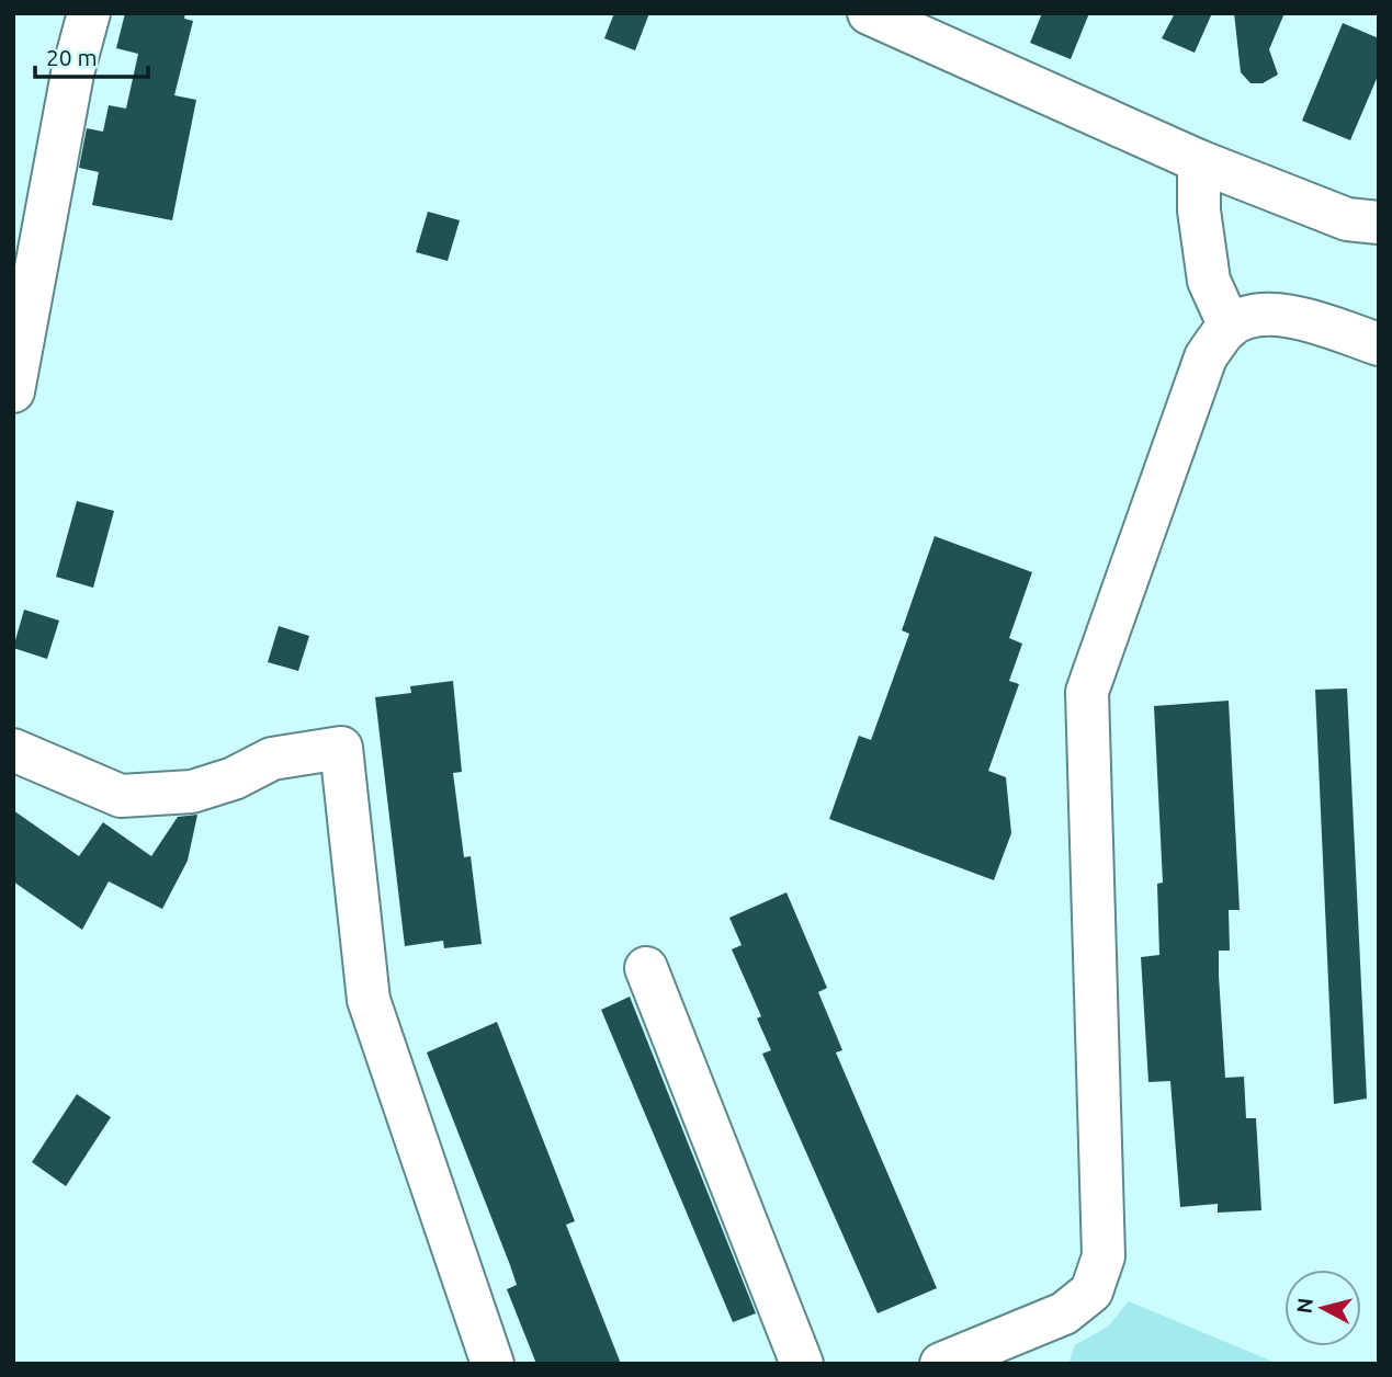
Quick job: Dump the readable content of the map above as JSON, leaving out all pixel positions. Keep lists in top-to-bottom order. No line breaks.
{"scale_bar":"20 m","north":"left"}
